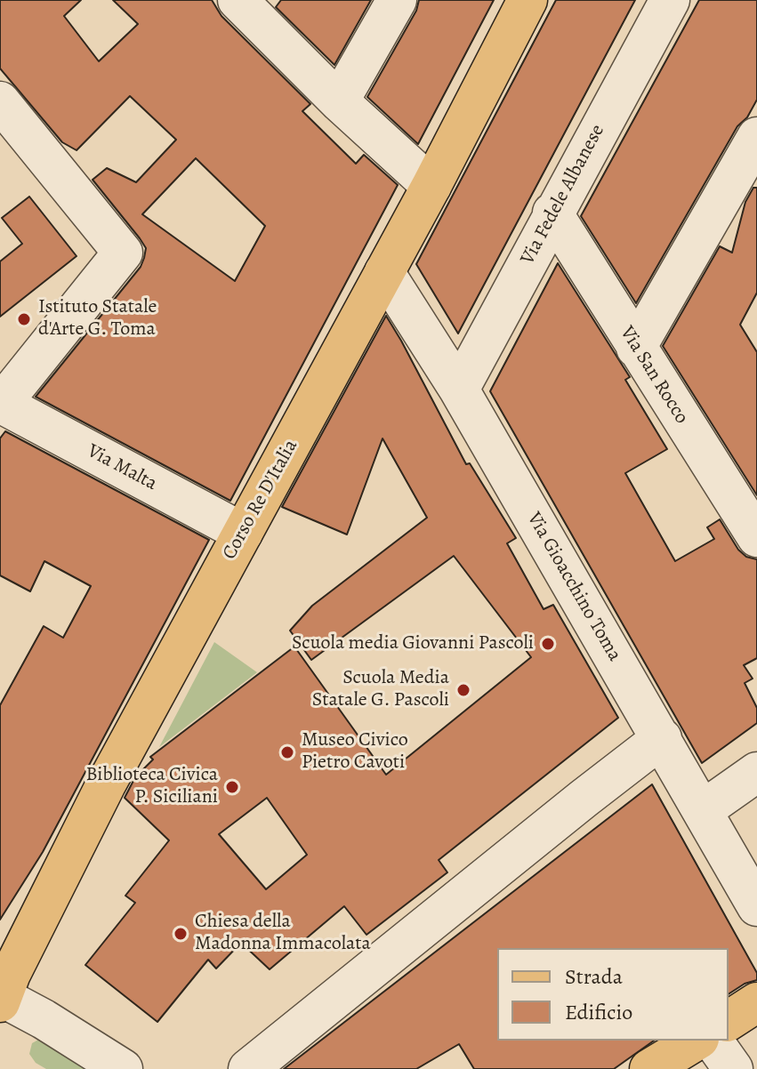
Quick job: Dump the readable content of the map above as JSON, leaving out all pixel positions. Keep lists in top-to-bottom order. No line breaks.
{"streets":{"main road":["Corso Re D'Italia"],"street":["Via Fedele Albanese","Via San Rocco","Via Malta","Via Gioacchino Toma"]},"crossings":[["Via Fedele Albanese","Via San Rocco"],["Via Fedele Albanese","Via Gioacchino Toma"],["Via Malta","Corso Re D'Italia"],["Corso Re D'Italia","Via Gioacchino Toma"]],"places":["Istituto Statale d'Arte G. Toma","Scuola media Giovanni Pascoli","Scuola Media Statale G. Pascoli","Museo Civico Pietro Cavoti","Biblioteca Civica P. Siciliani","Chiesa della Madonna Immacolata"],"legend":["Strada","Edificio"]}
